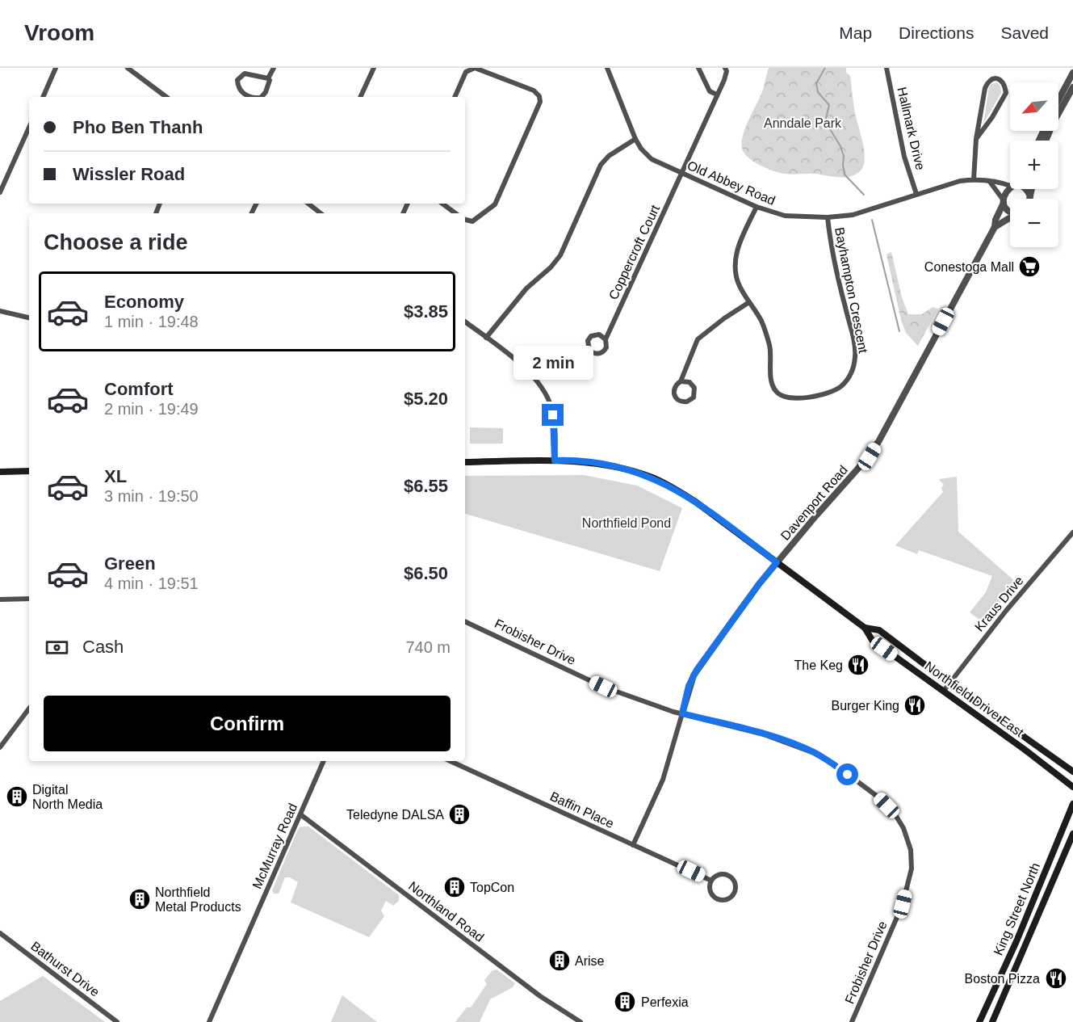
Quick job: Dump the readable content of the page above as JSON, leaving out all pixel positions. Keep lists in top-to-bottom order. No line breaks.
{"streets":{"main road":["Northfield Drive East","King Street North"],"street":["Hallmark Drive","Old Abbey Road","Coppercroft Court","Bayhampton Crescent","Davenport Road","Kraus Drive","Frobisher Drive","Baffin Place","McMurray Road","Northland Road","Bathurst Drive"]},"crossings":[["Hallmark Drive","Old Abbey Road"],["Old Abbey Road","Coppercroft Court"],["Old Abbey Road","Bayhampton Crescent"],["Davenport Road","Frobisher Drive"],["Davenport Road","Northfield Drive East"],["Davenport Road","Baffin Place"],["Kraus Drive","Northfield Drive East"],["McMurray Road","Northland Road"]],"parks":["Anndale Park","Northfield Pond"],"places":{"supermarket":["Conestoga Mall"],"restaurant":["The Keg","Burger King","Boston Pizza"],"building":["Digital North Media","Teledyne DALSA","TopCon","Northfield Metal Products","Arise","Perfexia"]},"north":"bottom left","page":{"header":"Vroom","nav":["Map","Directions","Saved"],"map_buttons":["+","−"],"banner":["Pho Ben Thanh","Wissler Road"],"heading":"Choose a ride","list":[{"name":"Economy","note":"1 min · 19:48","value":"$3.85"},{"name":"Comfort","note":"2 min · 19:49","value":"$5.20"},{"name":"XL","note":"3 min · 19:50","value":"$6.55"},{"name":"Green","note":"4 min · 19:51","value":"$6.50"}],"bubble":"2 min","pay":["Cash","740 m"],"buttons":"Confirm"}}
